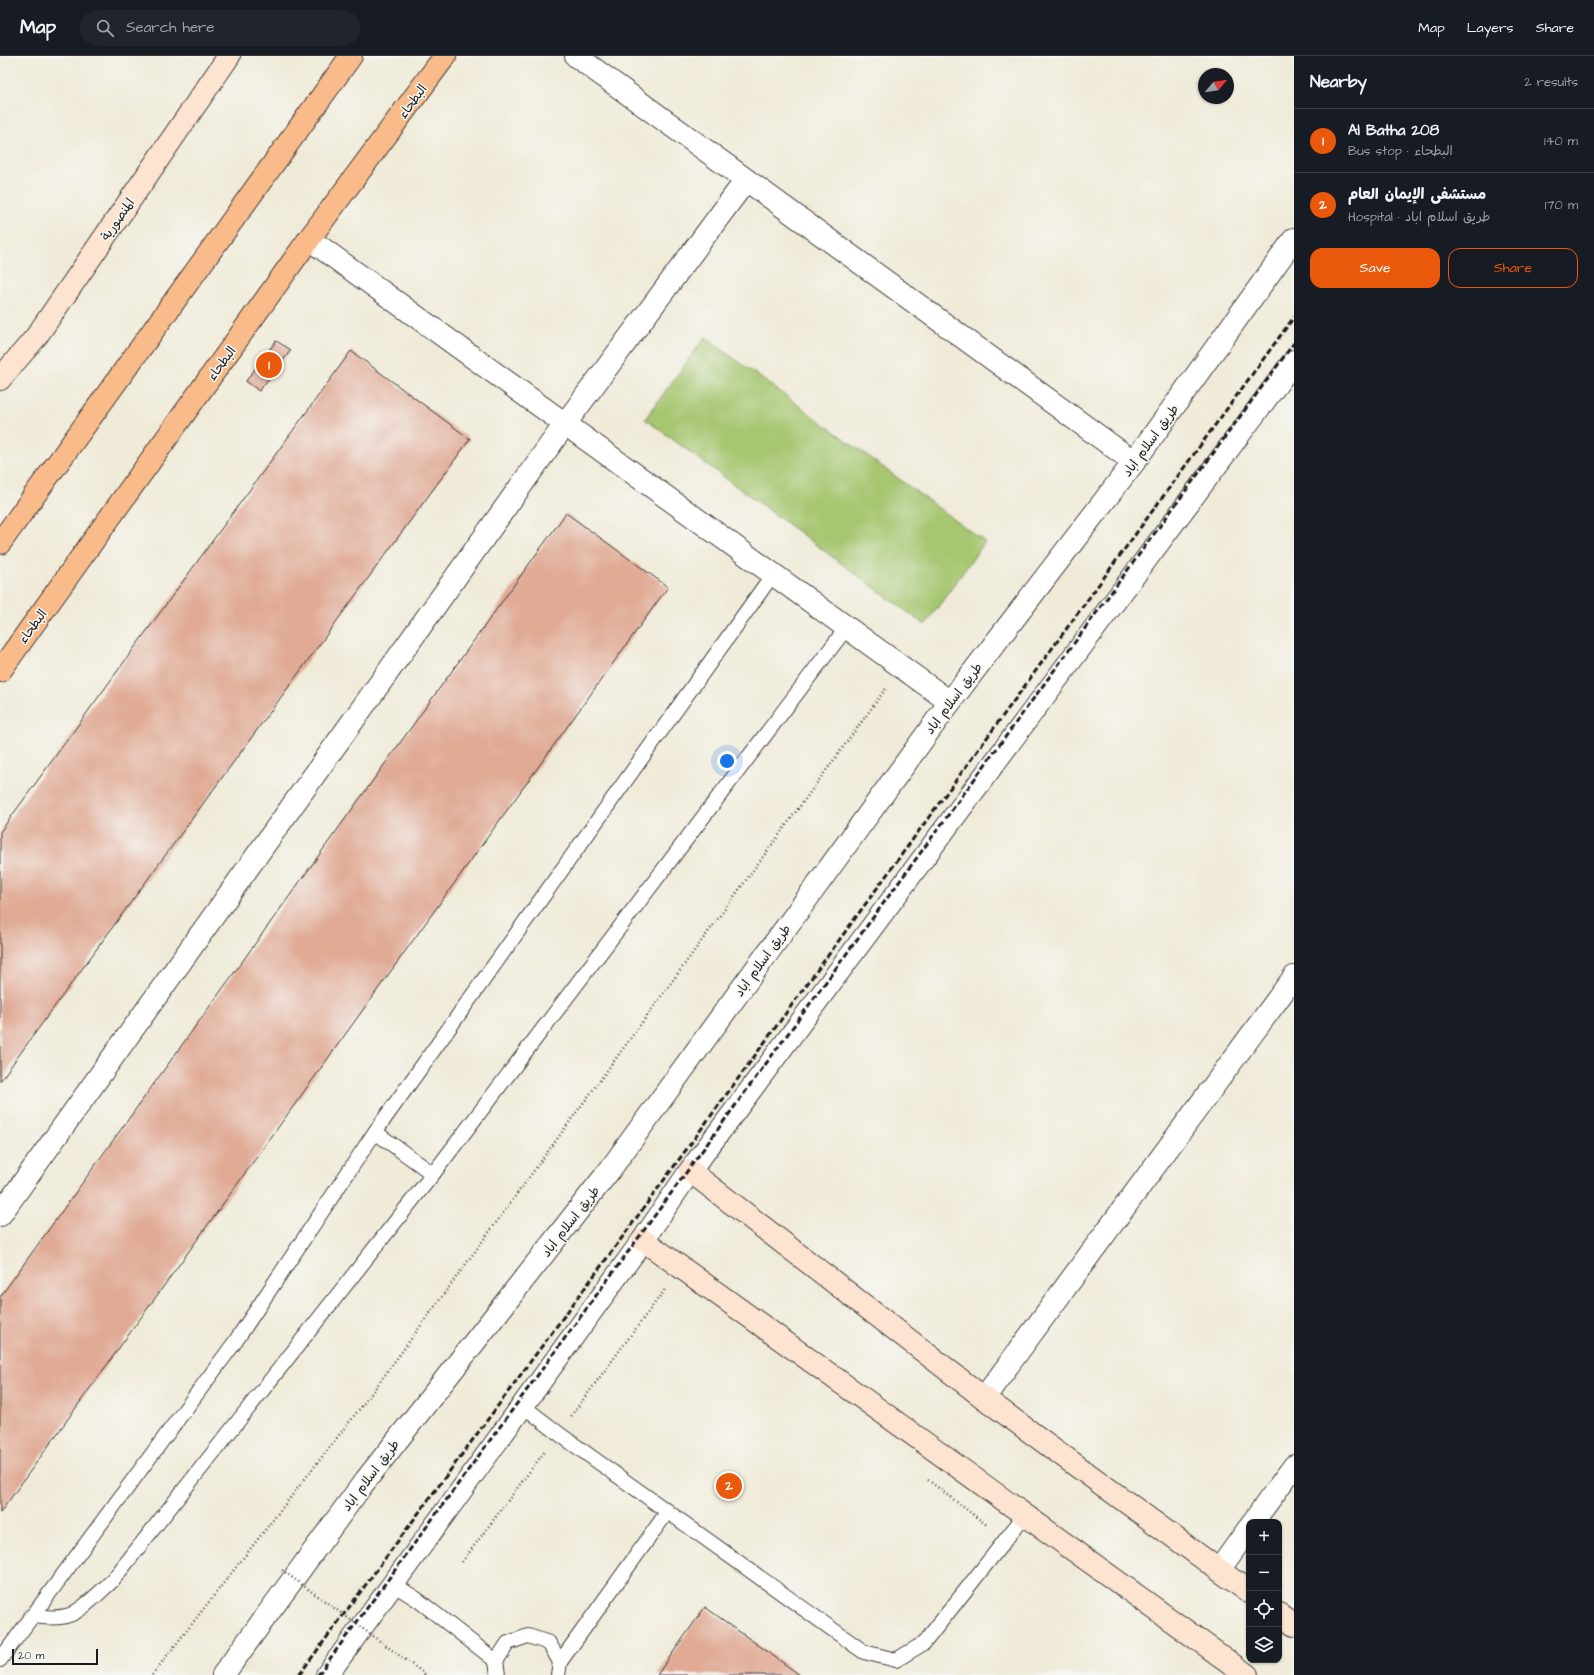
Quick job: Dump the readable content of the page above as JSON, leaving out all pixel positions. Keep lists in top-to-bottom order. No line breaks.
{"streets":{"main road":["البطحاء"],"street":["المنصورية","طريق اسلام اباد"]},"scale_bar":"20 m","north":"top right","page":{"header":"Map","search":"Search here","nav":["Map","Layers","Share"],"heading":["Nearby","2 results"],"list":[{"mark":"1","name":"Al Batha 208","note":"Bus stop · البطحاء","value":"140 m"},{"mark":"2","name":"مستشفى الإيمان العام","note":"Hospital · طريق اسلام اباد","value":"170 m"}],"buttons":["Save","Share"],"pins":["1","2"],"map_buttons":["+","−"],"scale":"20 m"}}
